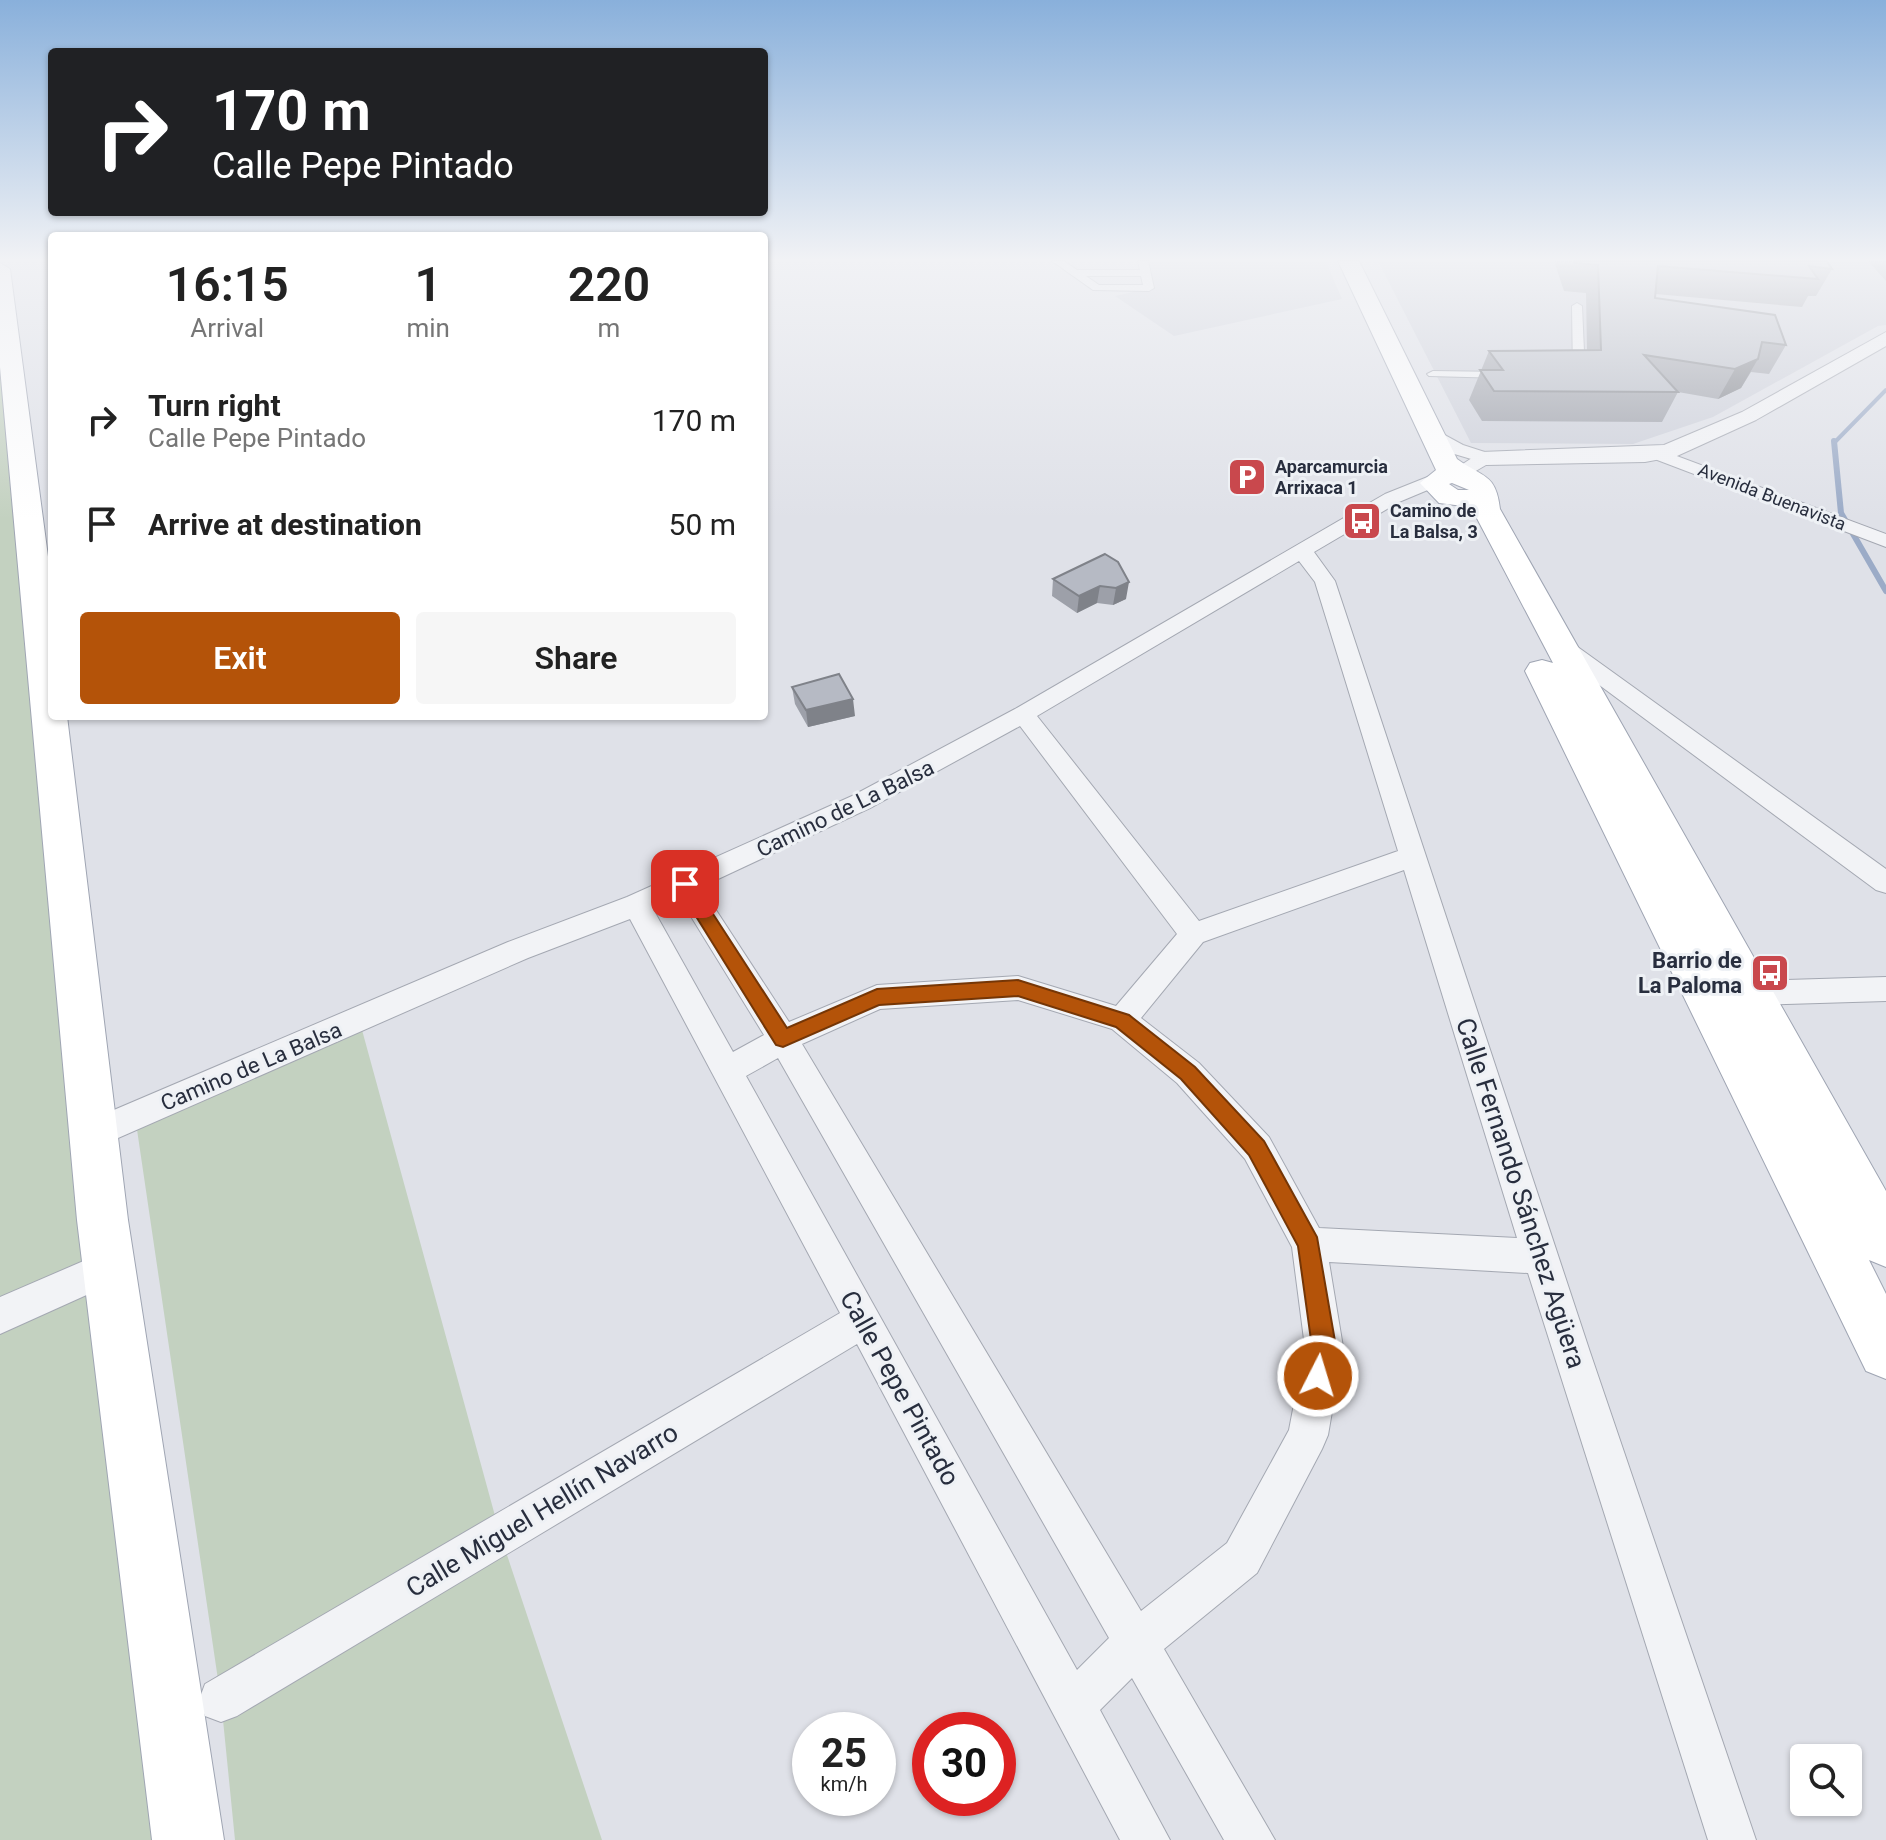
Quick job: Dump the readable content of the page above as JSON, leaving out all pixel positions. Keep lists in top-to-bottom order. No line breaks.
{"streets":{"street":["Avenida Buenavista","Camino de La Balsa","Calle Fernando Sánchez Agüera","Calle Pepe Pintado","Calle Miguel Hellín Navarro"]},"crossings":[["Camino de La Balsa","Calle Fernando Sánchez Agüera"],["Camino de La Balsa","Calle Pepe Pintado"],["Calle Pepe Pintado","Calle Miguel Hellín Navarro"]],"places":{"parking":["Aparcamurcia Arrixaca 1"],"bus stop":["Camino de La Balsa, 3","Barrio de La Paloma"]},"page":{"turn":["170 m","Calle Pepe Pintado"],"eta":["16:15","Arrival","1","min","220","m"],"list":[{"name":"Turn right","note":"Calle Pepe Pintado","value":"170 m"},{"name":"Arrive at destination","value":"50 m"}],"buttons":["Exit","Share"],"speed":"25 km/h","limit":"30"}}
